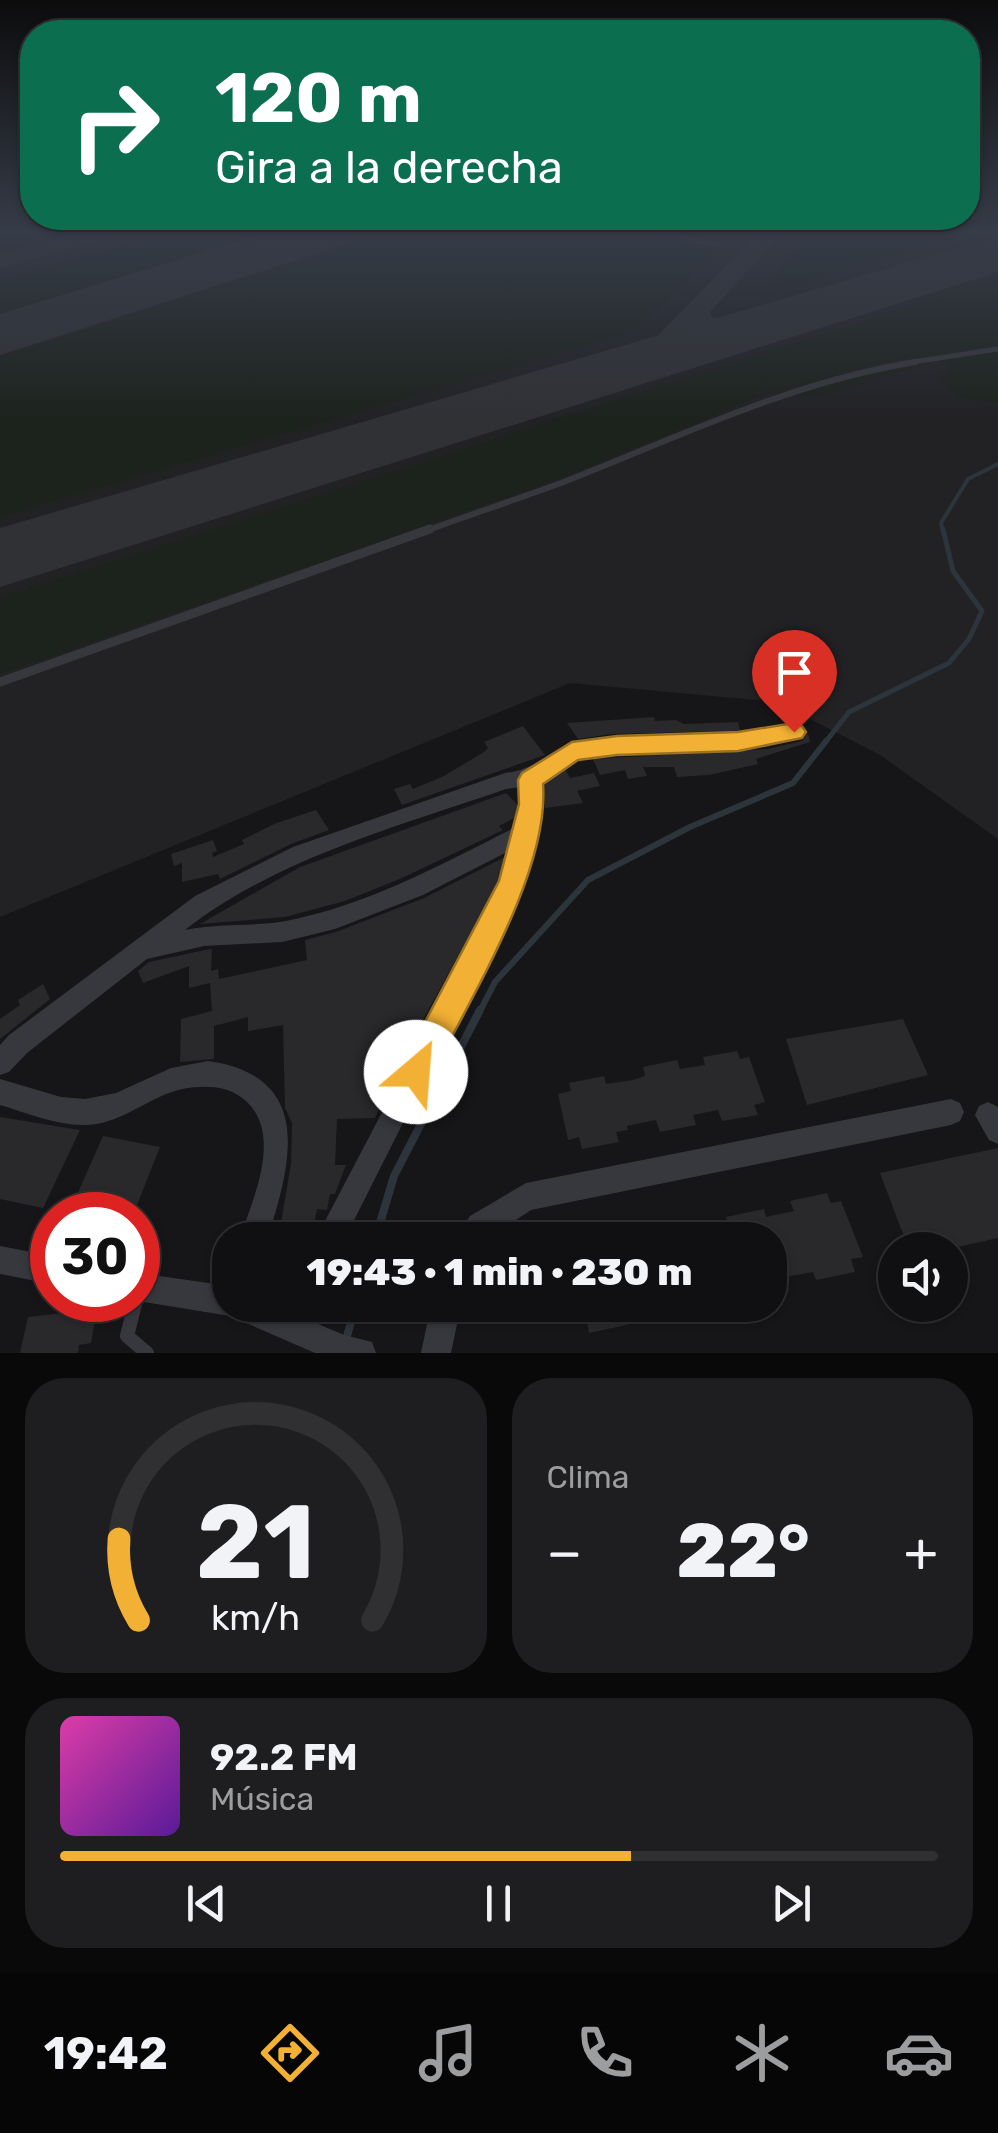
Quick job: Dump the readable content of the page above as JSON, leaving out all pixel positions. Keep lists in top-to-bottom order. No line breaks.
{"page":{"turn":["120 m","Gira a la derecha"],"limit":"30","trip":"19:43 · 1 min · 230 m","tile":"Clima","heat":["−","22°","+"],"song":["92.2 FM","Música"],"tabs":"19:42","gauge":["21","km/h"]}}
